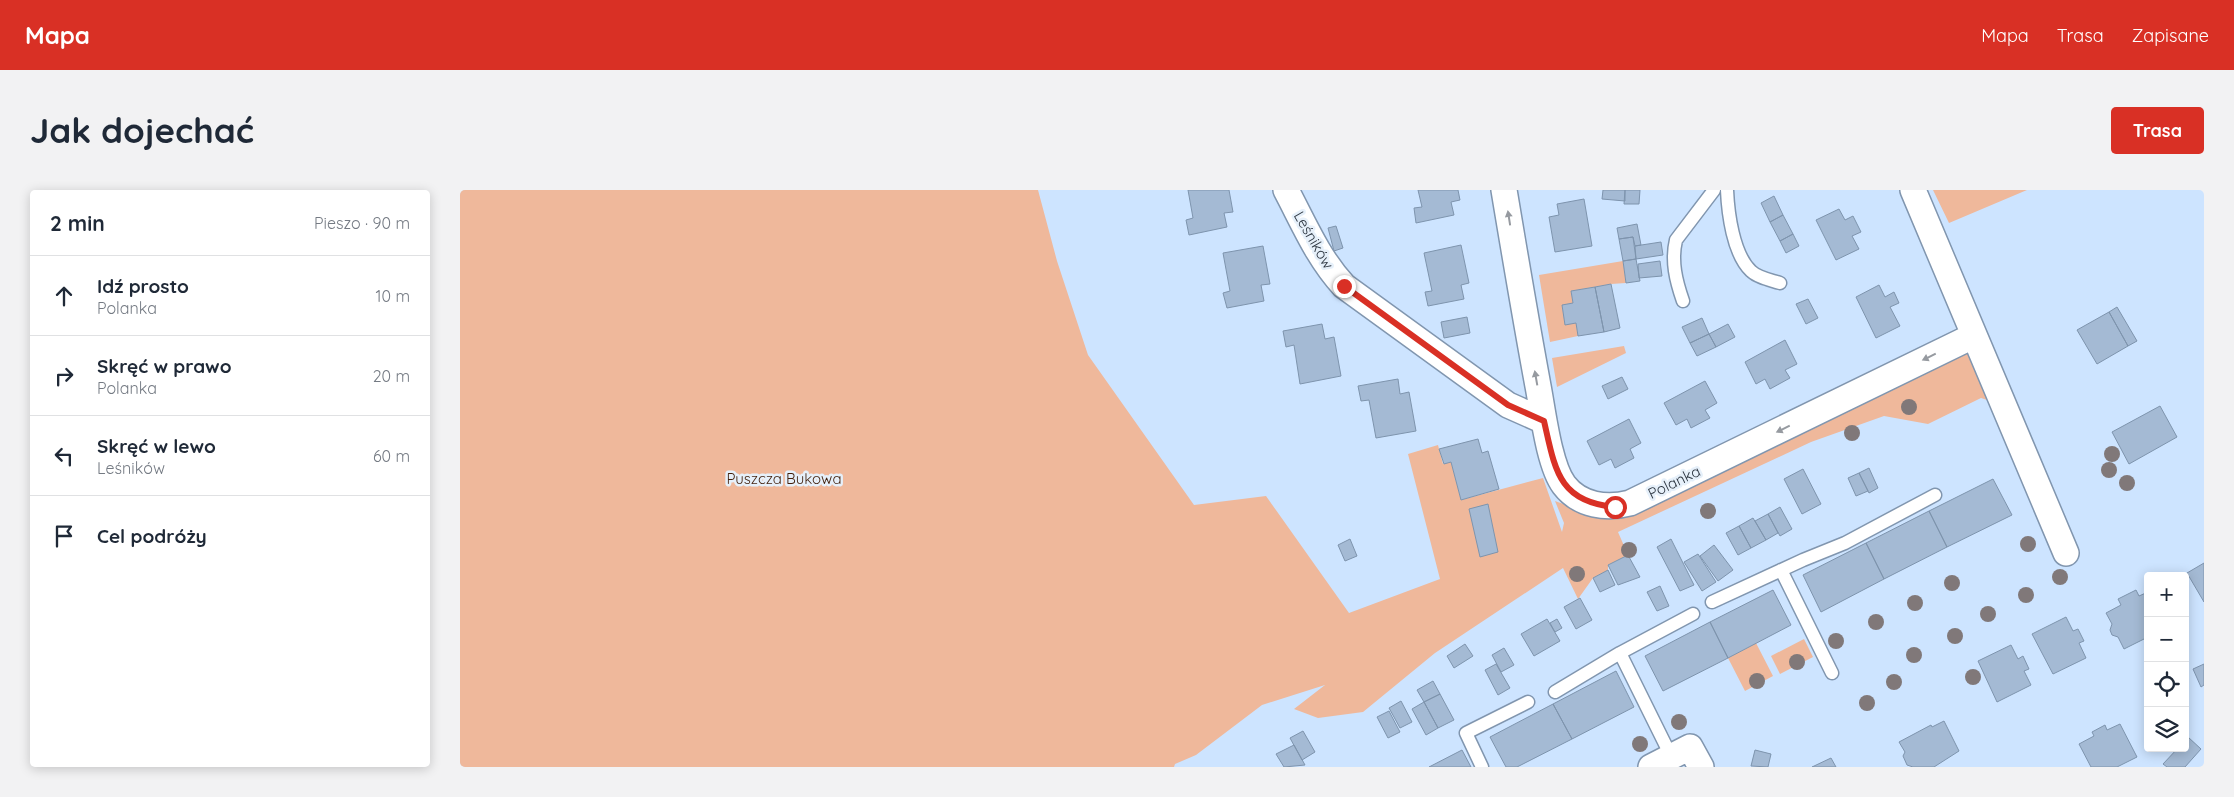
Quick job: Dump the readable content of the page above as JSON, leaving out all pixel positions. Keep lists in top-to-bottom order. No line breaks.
{"streets":{"street":["Leśników","Polanka"]},"crossings":[["Leśników","Polanka"]],"parks":["Puszcza Bukowa"],"page":{"header":"Mapa","nav":["Mapa","Trasa","Zapisane"],"buttons":"Trasa","title":"Jak dojechać","heading":["2 min","Pieszo · 90 m"],"list":[["Idź prosto","Polanka","10 m"],["Skręć w prawo","Polanka","20 m"],["Skręć w lewo","Leśników","60 m"],"Cel podróży"],"map_buttons":["+","−"]}}
